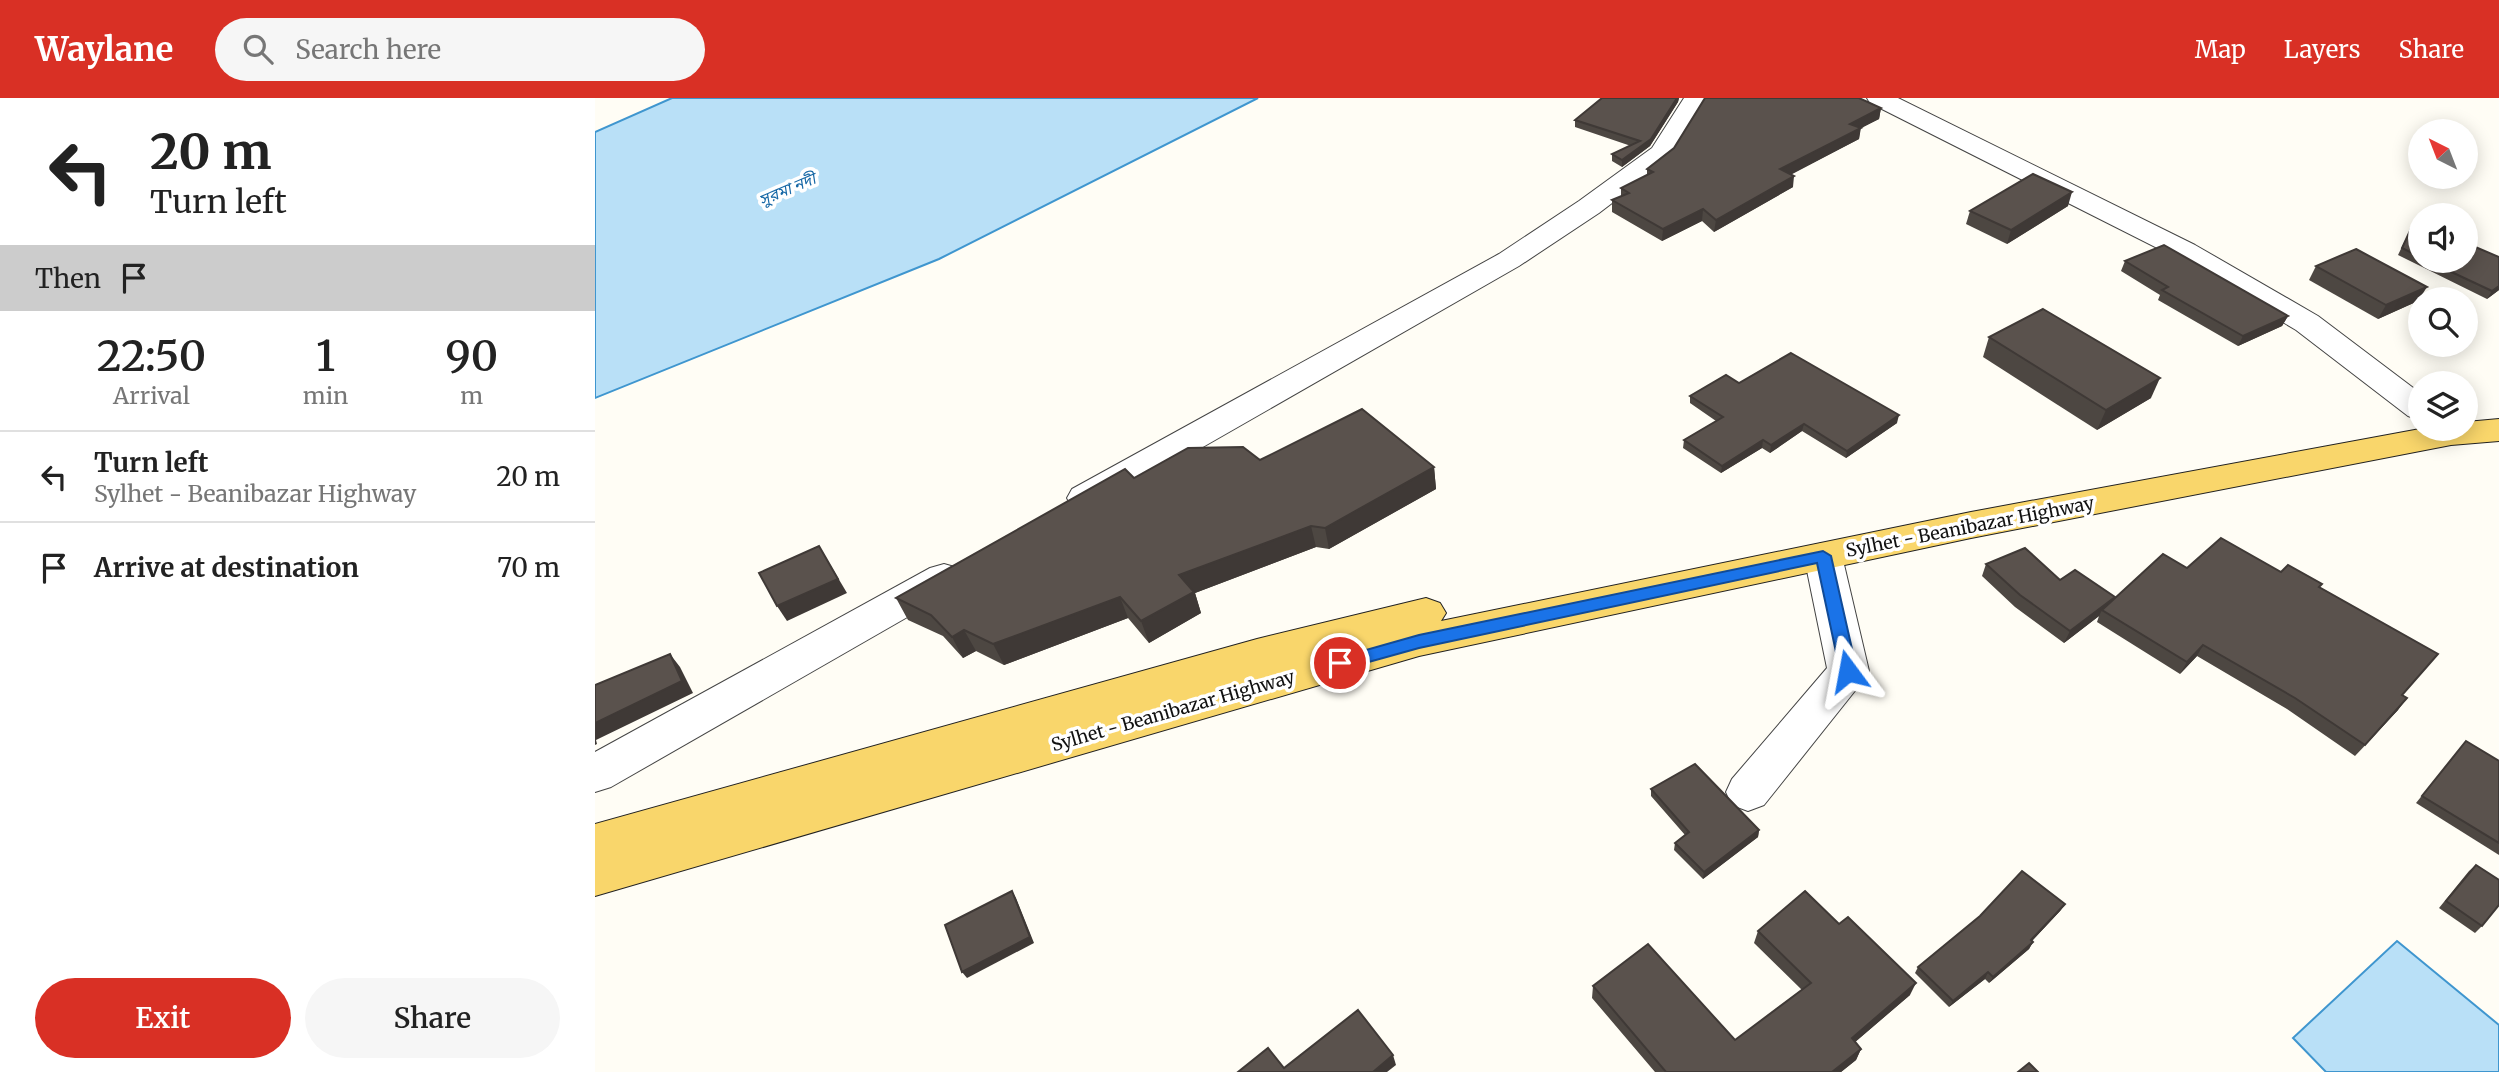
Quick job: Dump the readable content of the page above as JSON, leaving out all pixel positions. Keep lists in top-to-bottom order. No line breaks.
{"streets":{"main road":["Sylhet - Beanibazar Highway"]},"water":["সুরমা নদী"],"north":"top left","page":{"header":"Waylane","search":"Search here","nav":["Map","Layers","Share"],"turn":["20 m","Turn left"],"then":"Then","eta":["22:50","Arrival","1","min","90","m"],"list":[{"name":"Turn left","note":"Sylhet - Beanibazar Highway","value":"20 m"},{"name":"Arrive at destination","value":"70 m"}],"buttons":["Exit","Share"]}}
